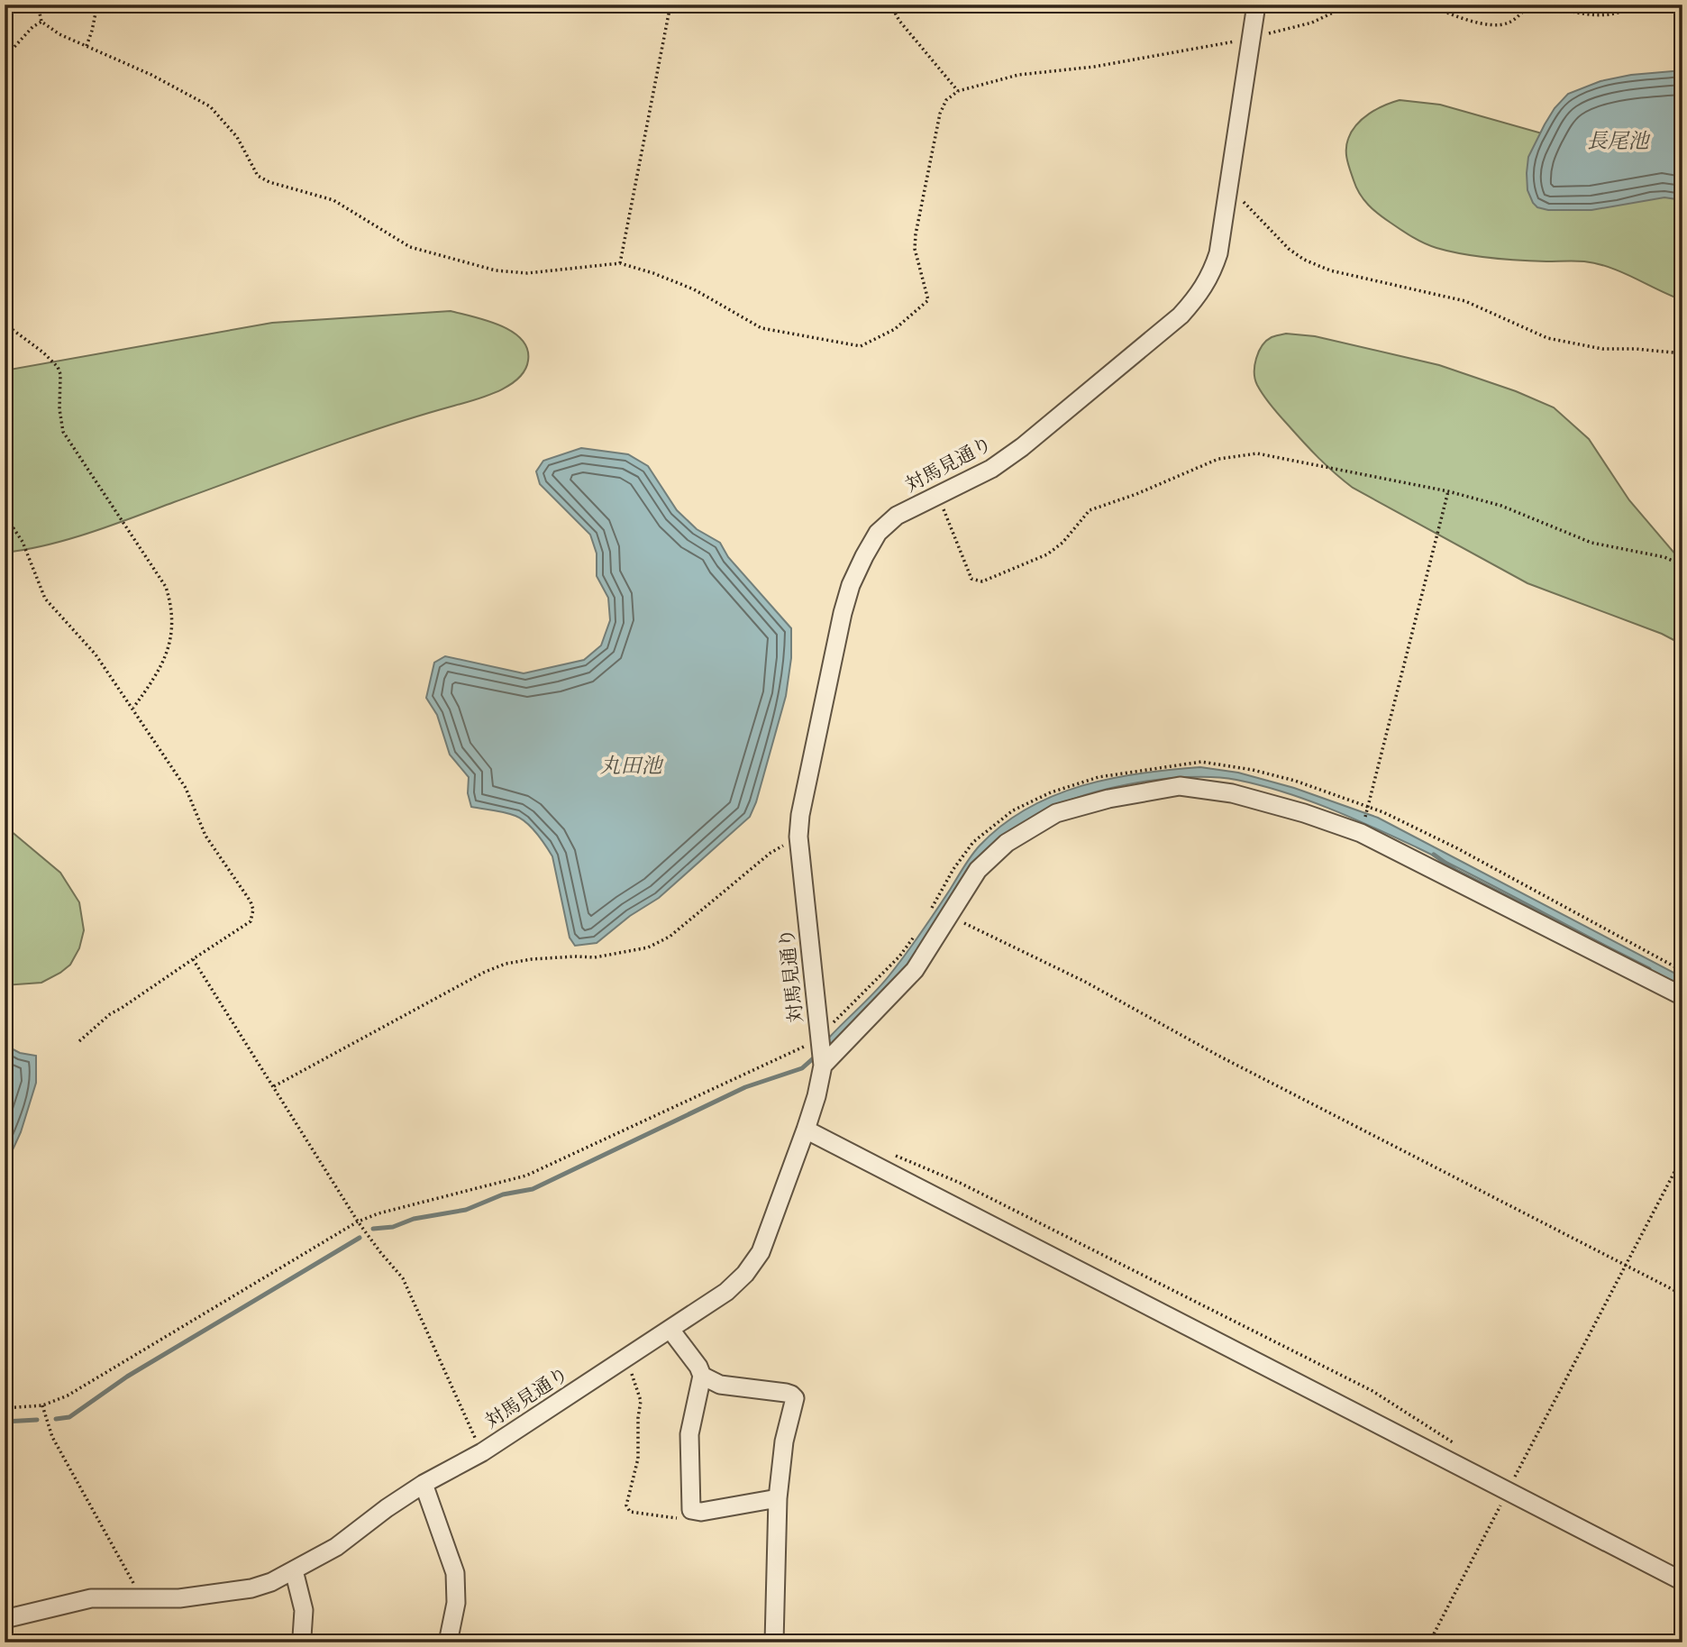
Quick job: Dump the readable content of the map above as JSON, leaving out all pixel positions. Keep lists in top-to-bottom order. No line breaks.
{"streets":{"street":["対馬見通り"]},"water":["長尾池","丸田池"]}
